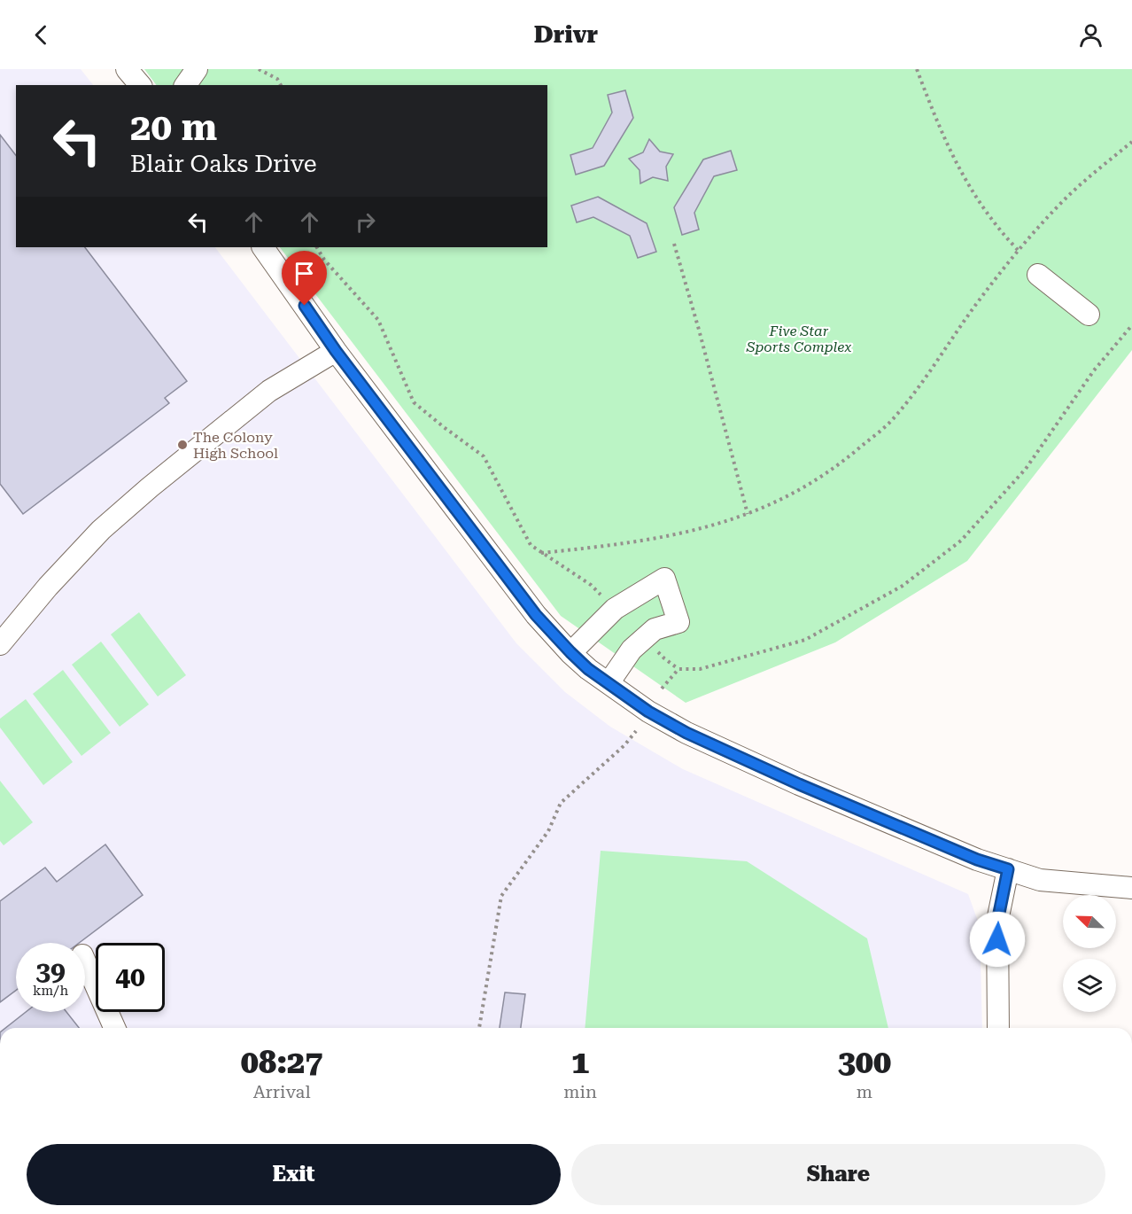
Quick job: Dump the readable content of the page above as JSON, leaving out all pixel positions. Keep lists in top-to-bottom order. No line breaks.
{"parks":["Five Star Sports Complex"],"places":["The Colony High School"],"north":"top left","page":{"header":"Drivr","turn":["20 m","Blair Oaks Drive"],"speed":"39 km/h","limit":"40","eta":["08:27","Arrival","1","min","300","m"],"buttons":["Exit","Share"]}}
